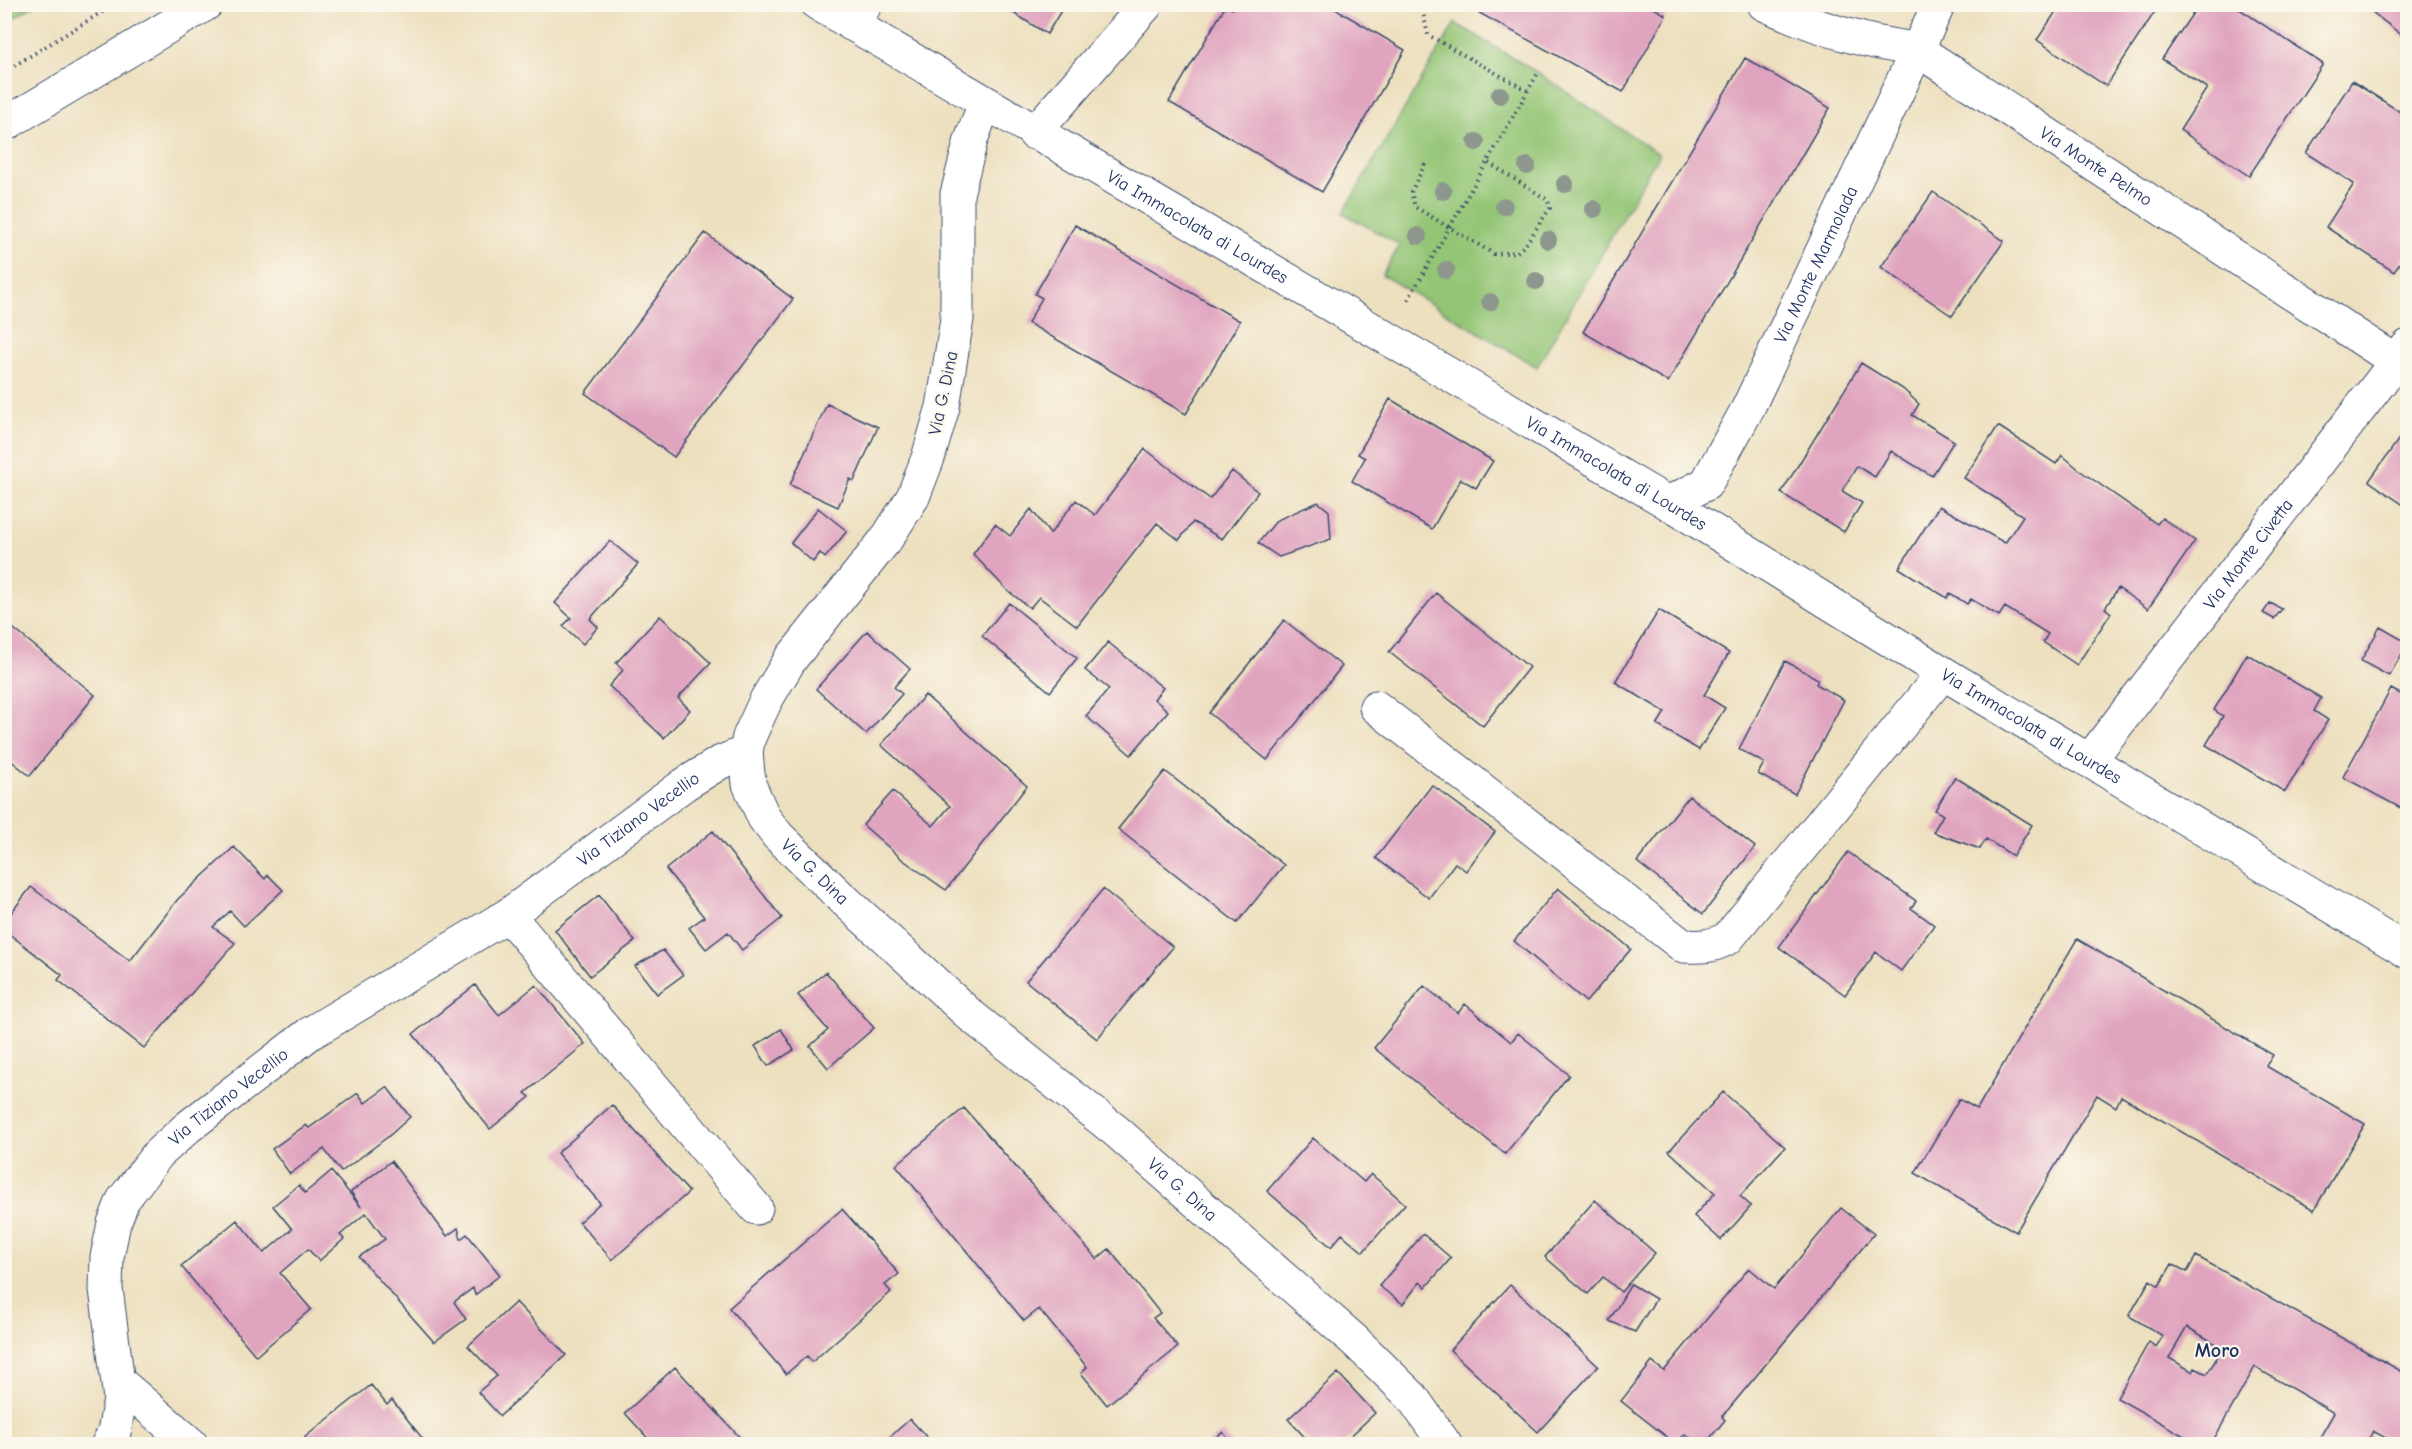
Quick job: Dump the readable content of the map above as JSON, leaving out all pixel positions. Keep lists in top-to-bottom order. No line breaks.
{"streets":{"street":["Via Monte Pelmo","Via Immacolata di Lourdes","Via Monte Marmolada","Via G. Dina","Via Monte Civetta","Via Tiziano Vecellio"]},"crossings":[["Via Monte Pelmo","Via Monte Marmolada"],["Via Monte Pelmo","Via Monte Civetta"],["Via Immacolata di Lourdes","Via Monte Marmolada"],["Via Immacolata di Lourdes","Via G. Dina"],["Via Immacolata di Lourdes","Via Monte Civetta"],["Via G. Dina","Via Tiziano Vecellio"]],"districts":["Moro"]}
